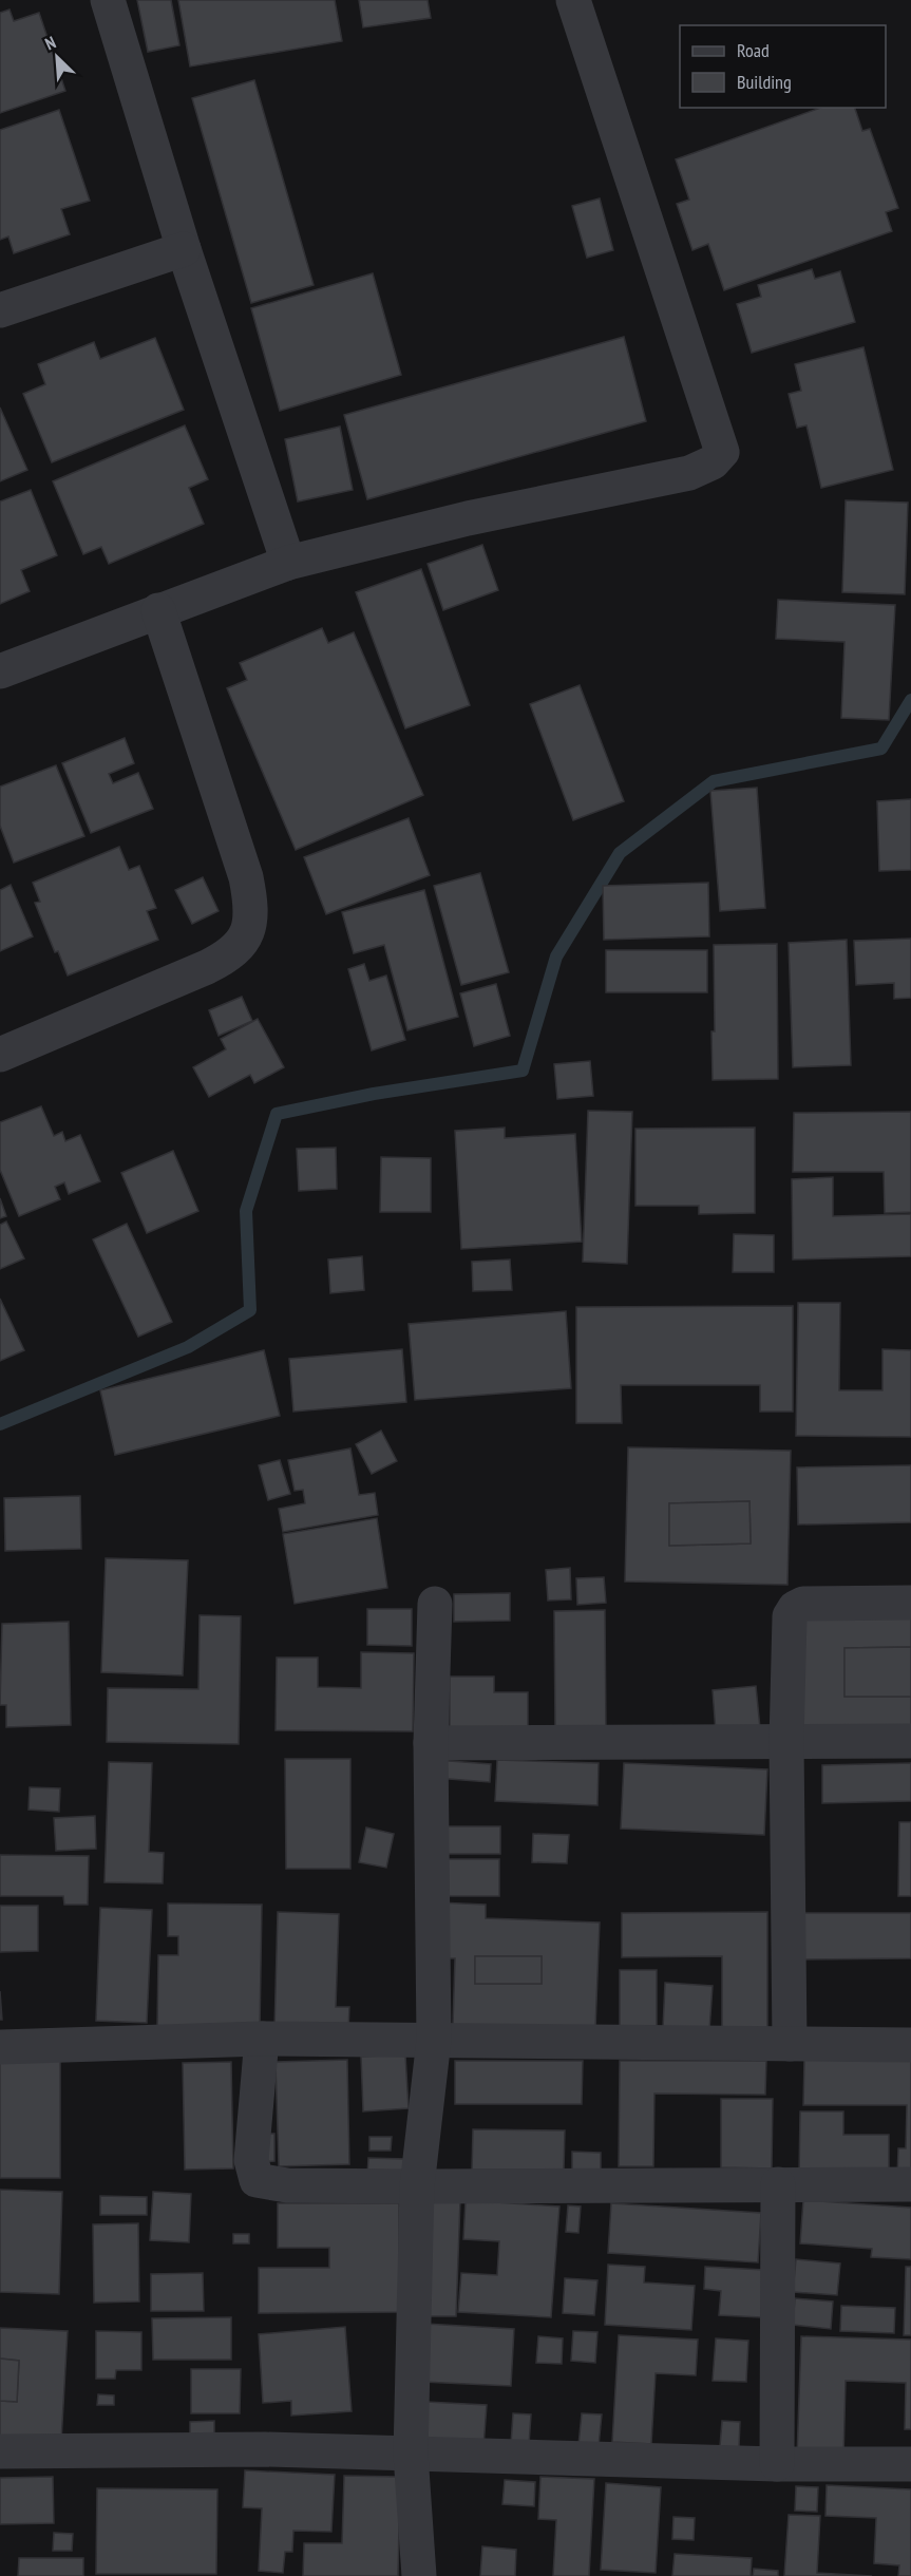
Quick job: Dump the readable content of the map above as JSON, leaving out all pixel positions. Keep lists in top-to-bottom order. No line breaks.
{"legend":["Road","Building"],"north":"top left"}
